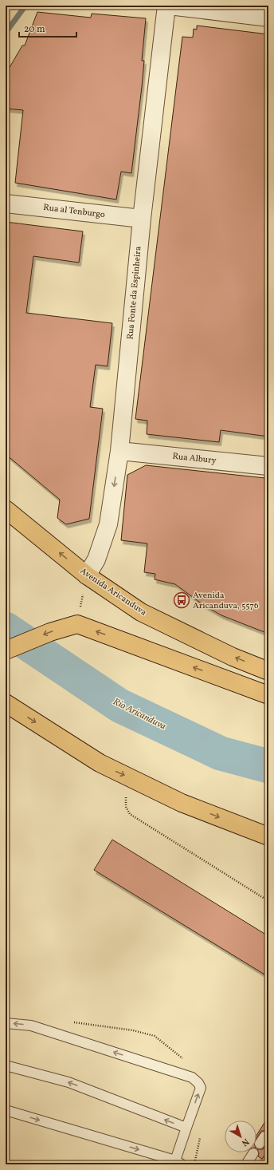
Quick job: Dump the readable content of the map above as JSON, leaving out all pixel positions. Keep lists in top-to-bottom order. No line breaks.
{"streets":{"highway":["Avenida Aricanduva"],"street":["Rua al Tenburgo","Rua Fonte da Espinheira","Rua Albury"]},"crossings":[["Rua al Tenburgo","Rua Fonte da Espinheira"],["Rua Fonte da Espinheira","Rua Albury"],["Rua Fonte da Espinheira","Avenida Aricanduva"]],"water":["Rio Aricanduva"],"places":{"bus stop":["Avenida Aricanduva, 5576"]},"scale_bar":"20 m","north":"bottom right"}
